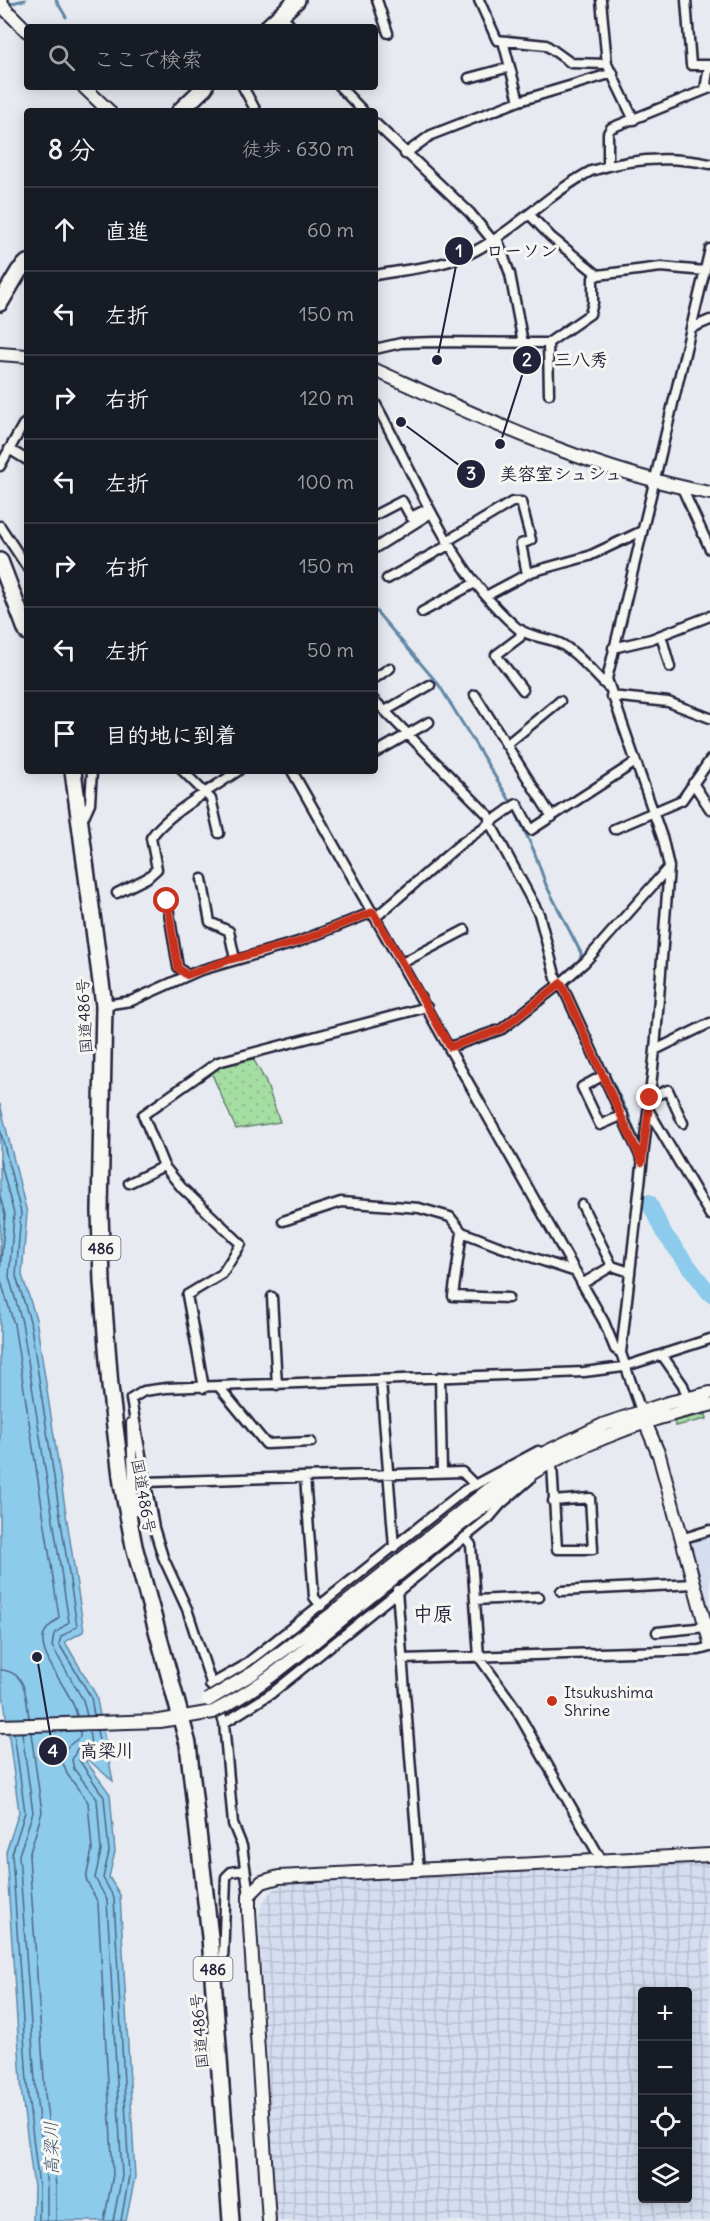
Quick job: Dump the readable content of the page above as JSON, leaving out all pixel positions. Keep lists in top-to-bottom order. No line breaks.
{"streets":{"highway":["国道486号","486"]},"districts":["中原"],"water":["高梁川"],"places":["ローソン","美容室シュシュ","三八秀","高梁川","Itsukushima Shrine"],"page":{"search":"ここで検索","heading":["8 分","徒歩 · 630 m"],"list":[["直進","60 m"],["左折","150 m"],["右折","120 m"],["左折","100 m"],["右折","150 m"],["左折","50 m"],"目的地に到着"],"map_buttons":["+","−"]}}
